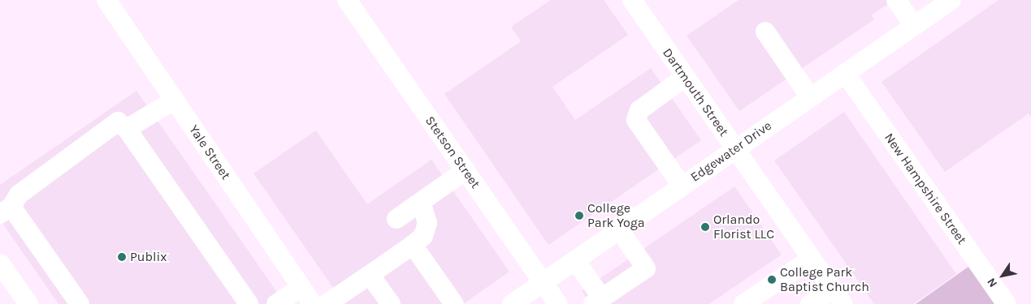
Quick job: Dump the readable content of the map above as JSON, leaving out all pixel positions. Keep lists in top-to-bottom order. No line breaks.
{"streets":{"street":["Dartmouth Street","Edgewater Drive","Yale Street","Stetson Street","New Hampshire Street"]},"crossings":[["Dartmouth Street","Edgewater Drive"],["Edgewater Drive","Stetson Street"],["Edgewater Drive","New Hampshire Street"]],"places":["College Park Yoga","Orlando Florist LLC","Publix","College Park Baptist Church"],"north":"bottom left"}
